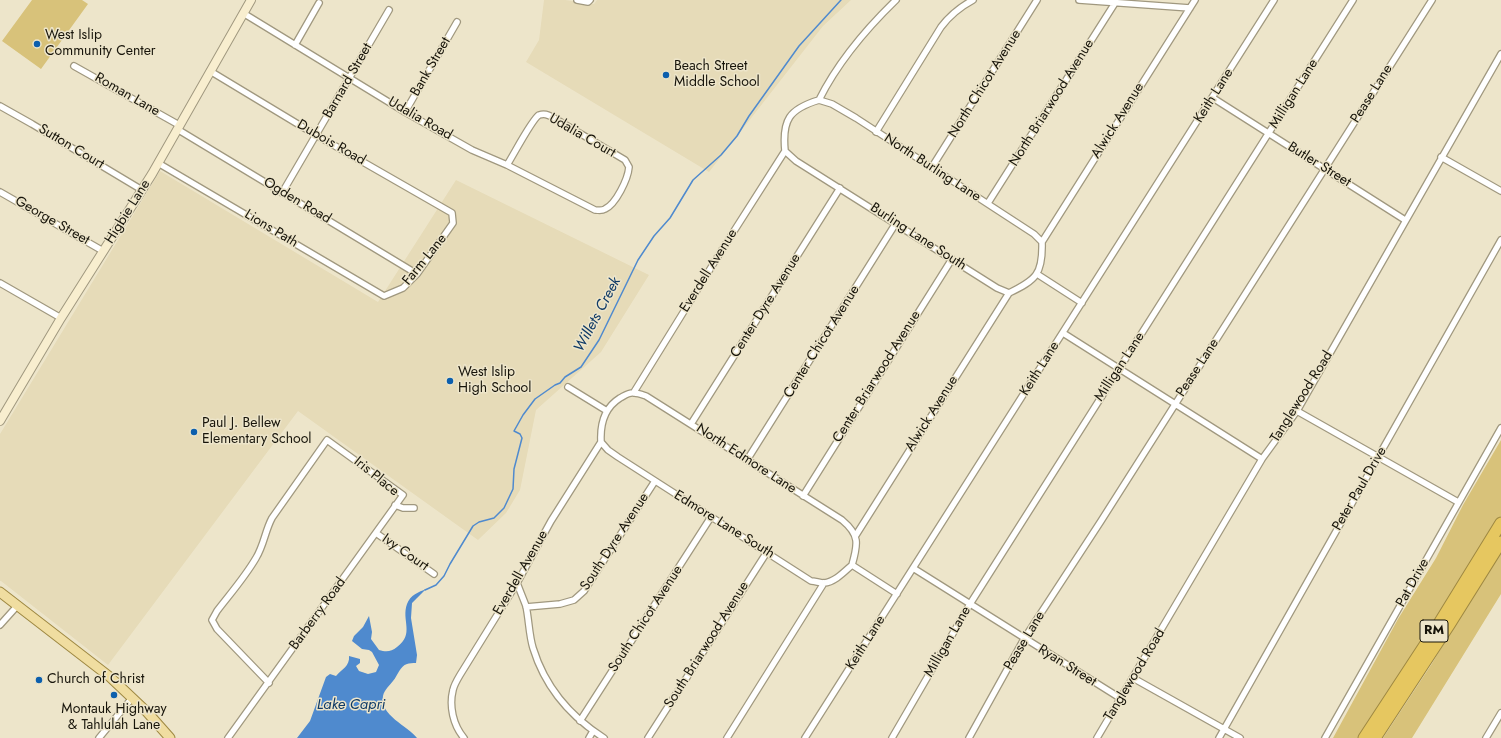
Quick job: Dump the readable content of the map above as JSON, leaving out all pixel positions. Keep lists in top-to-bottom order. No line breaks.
{"streets":{"highway":["RM"],"main road":["Higbie Lane"],"street":["Bank Street","Barnard Street","North Chicot Avenue","Milligan Lane","Pease Lane","Roman Lane","Keith Lane","North Briarwood Avenue","Udalia Road","Alwick Avenue","Udalia Court","Dubois Road","Sutton Court","Butler Street","North Burling Lane","Ogden Road","George Street","Lions Path","Burling Lane South","Farm Lane","Everdell Avenue","Center Dyre Avenue","Center Chicot Avenue","Center Briarwood Avenue","Tanglewood Road","North Edmore Lane","Iris Place","Peter Paul Drive","Edmore Lane South","South Dyre Avenue","Ivy Court","Pat Drive","Barberry Road","South Chicot Avenue","South Briarwood Avenue","Ryan Street"]},"crossings":[["Bank Street","Udalia Road"],["Barnard Street","Udalia Road"],["Barnard Street","Dubois Road"],["Barnard Street","Ogden Road"],["North Chicot Avenue","North Burling Lane"],["Milligan Lane","Butler Street"],["Milligan Lane","Ryan Street"],["Pease Lane","Butler Street"],["Pease Lane","Ryan Street"],["Roman Lane","Ogden Road"],["Roman Lane","Higbie Lane"],["Keith Lane","Butler Street"],["Keith Lane","Ryan Street"],["North Briarwood Avenue","North Burling Lane"],["Udalia Road","Udalia Court"],["Udalia Road","Higbie Lane"],["Alwick Avenue","North Burling Lane"],["Alwick Avenue","Burling Lane South"],["Alwick Avenue","North Edmore Lane"],["Dubois Road","Higbie Lane"],["Dubois Road","Farm Lane"],["Sutton Court","Higbie Lane"],["Butler Street","Tanglewood Road"],["Ogden Road","Higbie Lane"],["Ogden Road","Farm Lane"],["Higbie Lane","George Street"],["Higbie Lane","Lions Path"],["Lions Path","Farm Lane"],["Burling Lane South","Everdell Avenue"],["Burling Lane South","Center Dyre Avenue"],["Burling Lane South","Center Chicot Avenue"],["Burling Lane South","Center Briarwood Avenue"],["Everdell Avenue","North Edmore Lane"],["Everdell Avenue","Edmore Lane South"],["Center Dyre Avenue","North Edmore Lane"],["Center Chicot Avenue","North Edmore Lane"],["Center Briarwood Avenue","North Edmore Lane"],["Tanglewood Road","Ryan Street"],["Iris Place","Barberry Road"],["Edmore Lane South","South Dyre Avenue"],["Edmore Lane South","South Chicot Avenue"],["Edmore Lane South","South Briarwood Avenue"],["Ivy Court","Barberry Road"]],"water":["Willets Creek","Lake Capri"],"places":["West Islip Community Center","Beach Street Middle School","West Islip High School","Paul J. Bellew Elementary School","Church of Christ","Montauk Highway & Tahlulah Lane"]}
